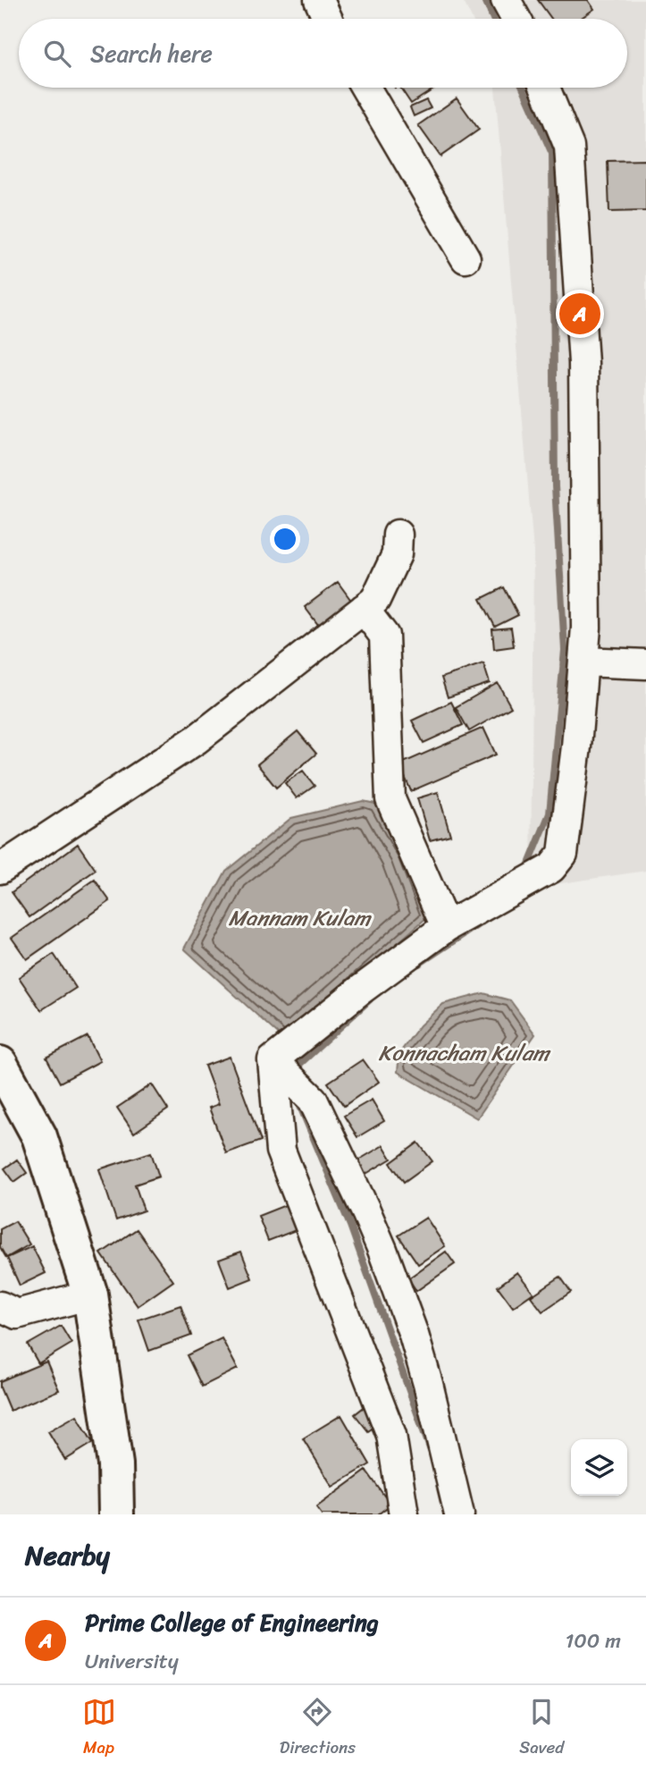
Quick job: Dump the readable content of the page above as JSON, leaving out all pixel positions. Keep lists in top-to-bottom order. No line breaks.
{"water":["Mannam Kulam","Konnacham Kulam"],"page":{"search":"Search here","pins":"A","heading":"Nearby","list":[{"mark":"A","name":"Prime College of Engineering","note":"University","value":"100 m"}],"nav":["Map","Directions","Saved"]}}
